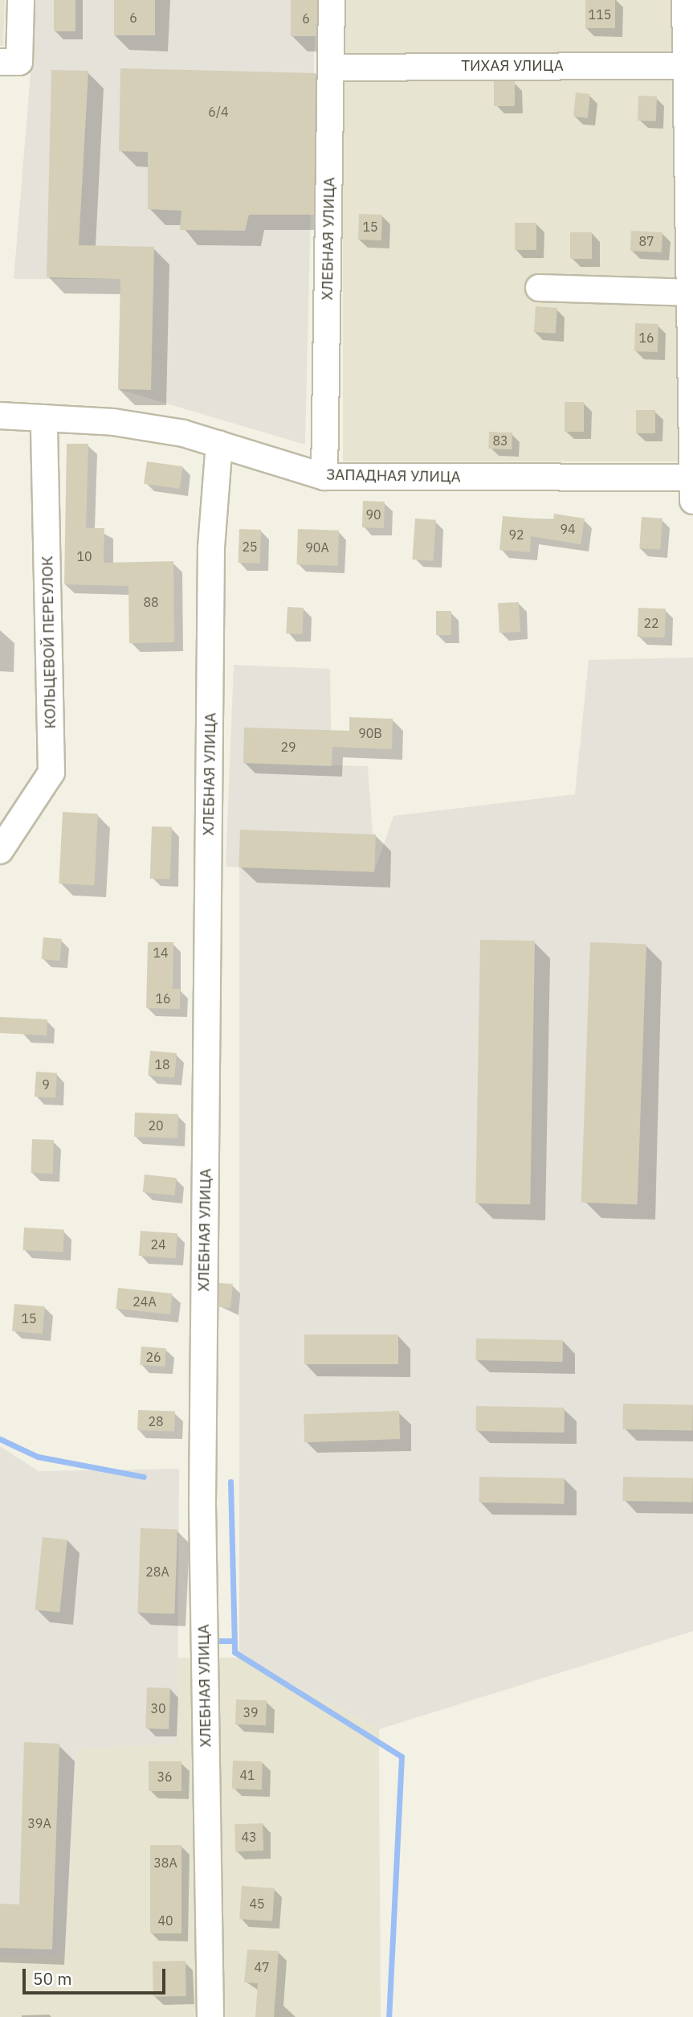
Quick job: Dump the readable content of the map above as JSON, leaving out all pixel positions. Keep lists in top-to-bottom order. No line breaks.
{"streets":{"street":["ТИХАЯ УЛИЦА","ХЛЕБНАЯ УЛИЦА","ЗАПАДНАЯ УЛИЦА","КОЛЬЦЕВОЙ ПЕРЕУЛОК"]},"crossings":[["ТИХАЯ УЛИЦА","ХЛЕБНАЯ УЛИЦА"],["ХЛЕБНАЯ УЛИЦА","ЗАПАДНАЯ УЛИЦА"],["ЗАПАДНАЯ УЛИЦА","КОЛЬЦЕВОЙ ПЕРЕУЛОК"]],"house_numbers":["115","6","6","6/4","15","87","16","83","90","94","92","25","90А","10","88","22","90В","29","14","16","18","9","20","24","24А","15","26","28","28А","30","39","41","36","39А","43","38А","45","40","47"],"scale_bar":"50 m"}
